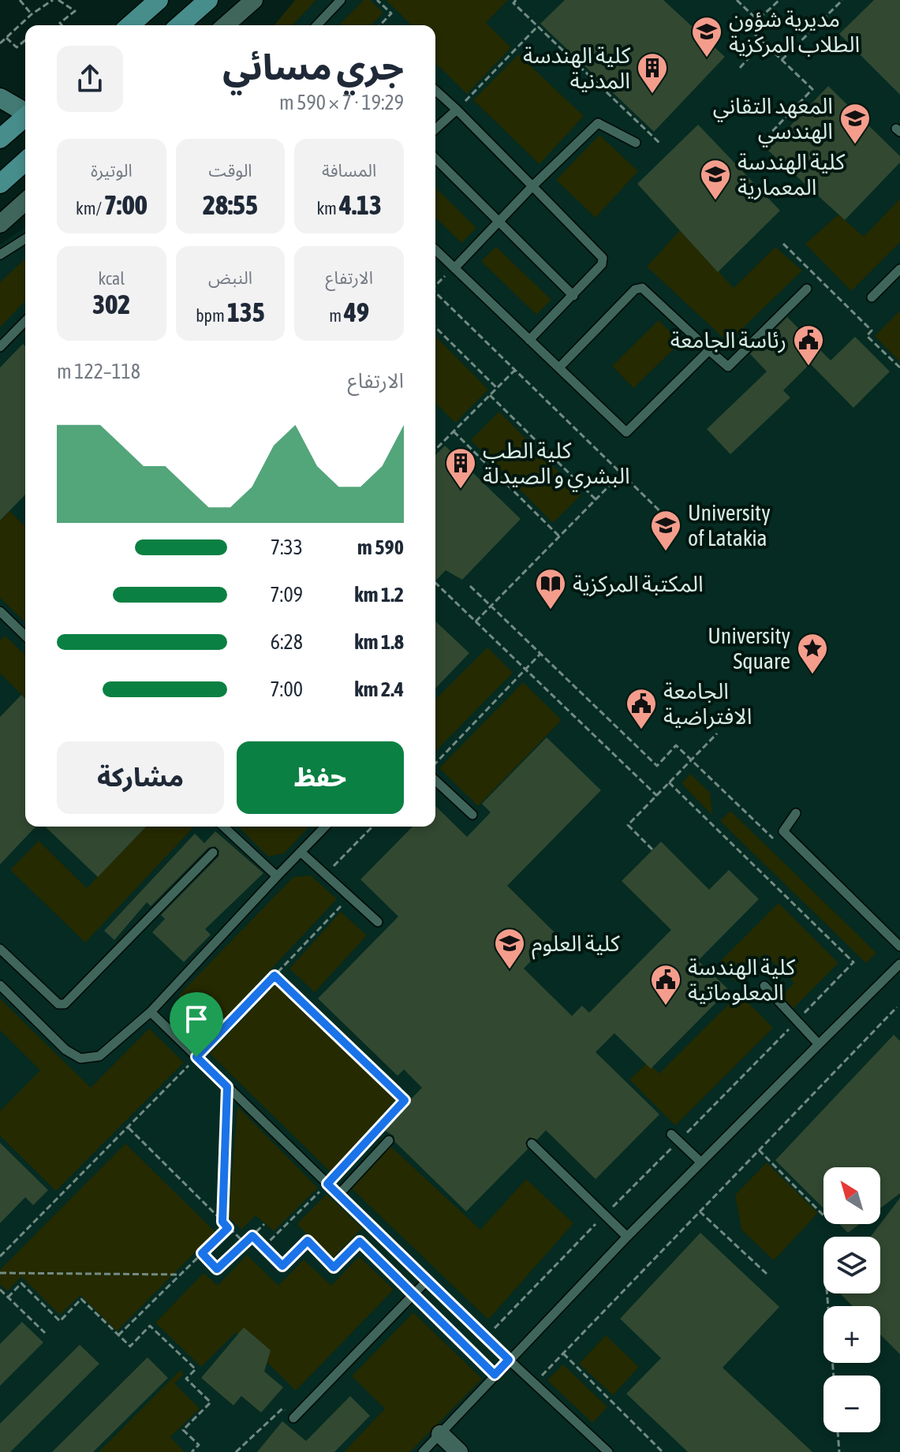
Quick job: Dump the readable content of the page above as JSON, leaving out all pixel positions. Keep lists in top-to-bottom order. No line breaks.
{"places":{"school or university":["مديرية شؤون الطلاب المركزية","المعهد التقاني الهندسي","كلية الهندسة المعمارية","University of Latakia","كلية العلوم"],"building":["كلية الهندسة المدنية","كلية الطب البشري و الصيدلة"],"public building":["رئاسة الجامعة","الجامعة الافتراضية","كلية الهندسة المعلوماتية"],"library":["المكتبة المركزية"],"place":["University Square"]},"north":"top left","page":{"heading":["جري مسائي","19:29 · 7 × 590 m"],"stats":[["المسافة","4.13 km"],["الوقت","28:55"],["الوتيرة","7:00 /km"],["الارتفاع","49 m"],["النبض","135 bpm"],["kcal","302"]],"chart":["الارتفاع","118–122 m"],"list":[{"name":"590 m","note":"7:33"},{"name":"1.2 km","note":"7:09"},{"name":"1.8 km","note":"6:28"},{"name":"2.4 km","note":"7:00"}],"buttons":["حفظ","مشاركة"],"map_buttons":["+","−"]}}
